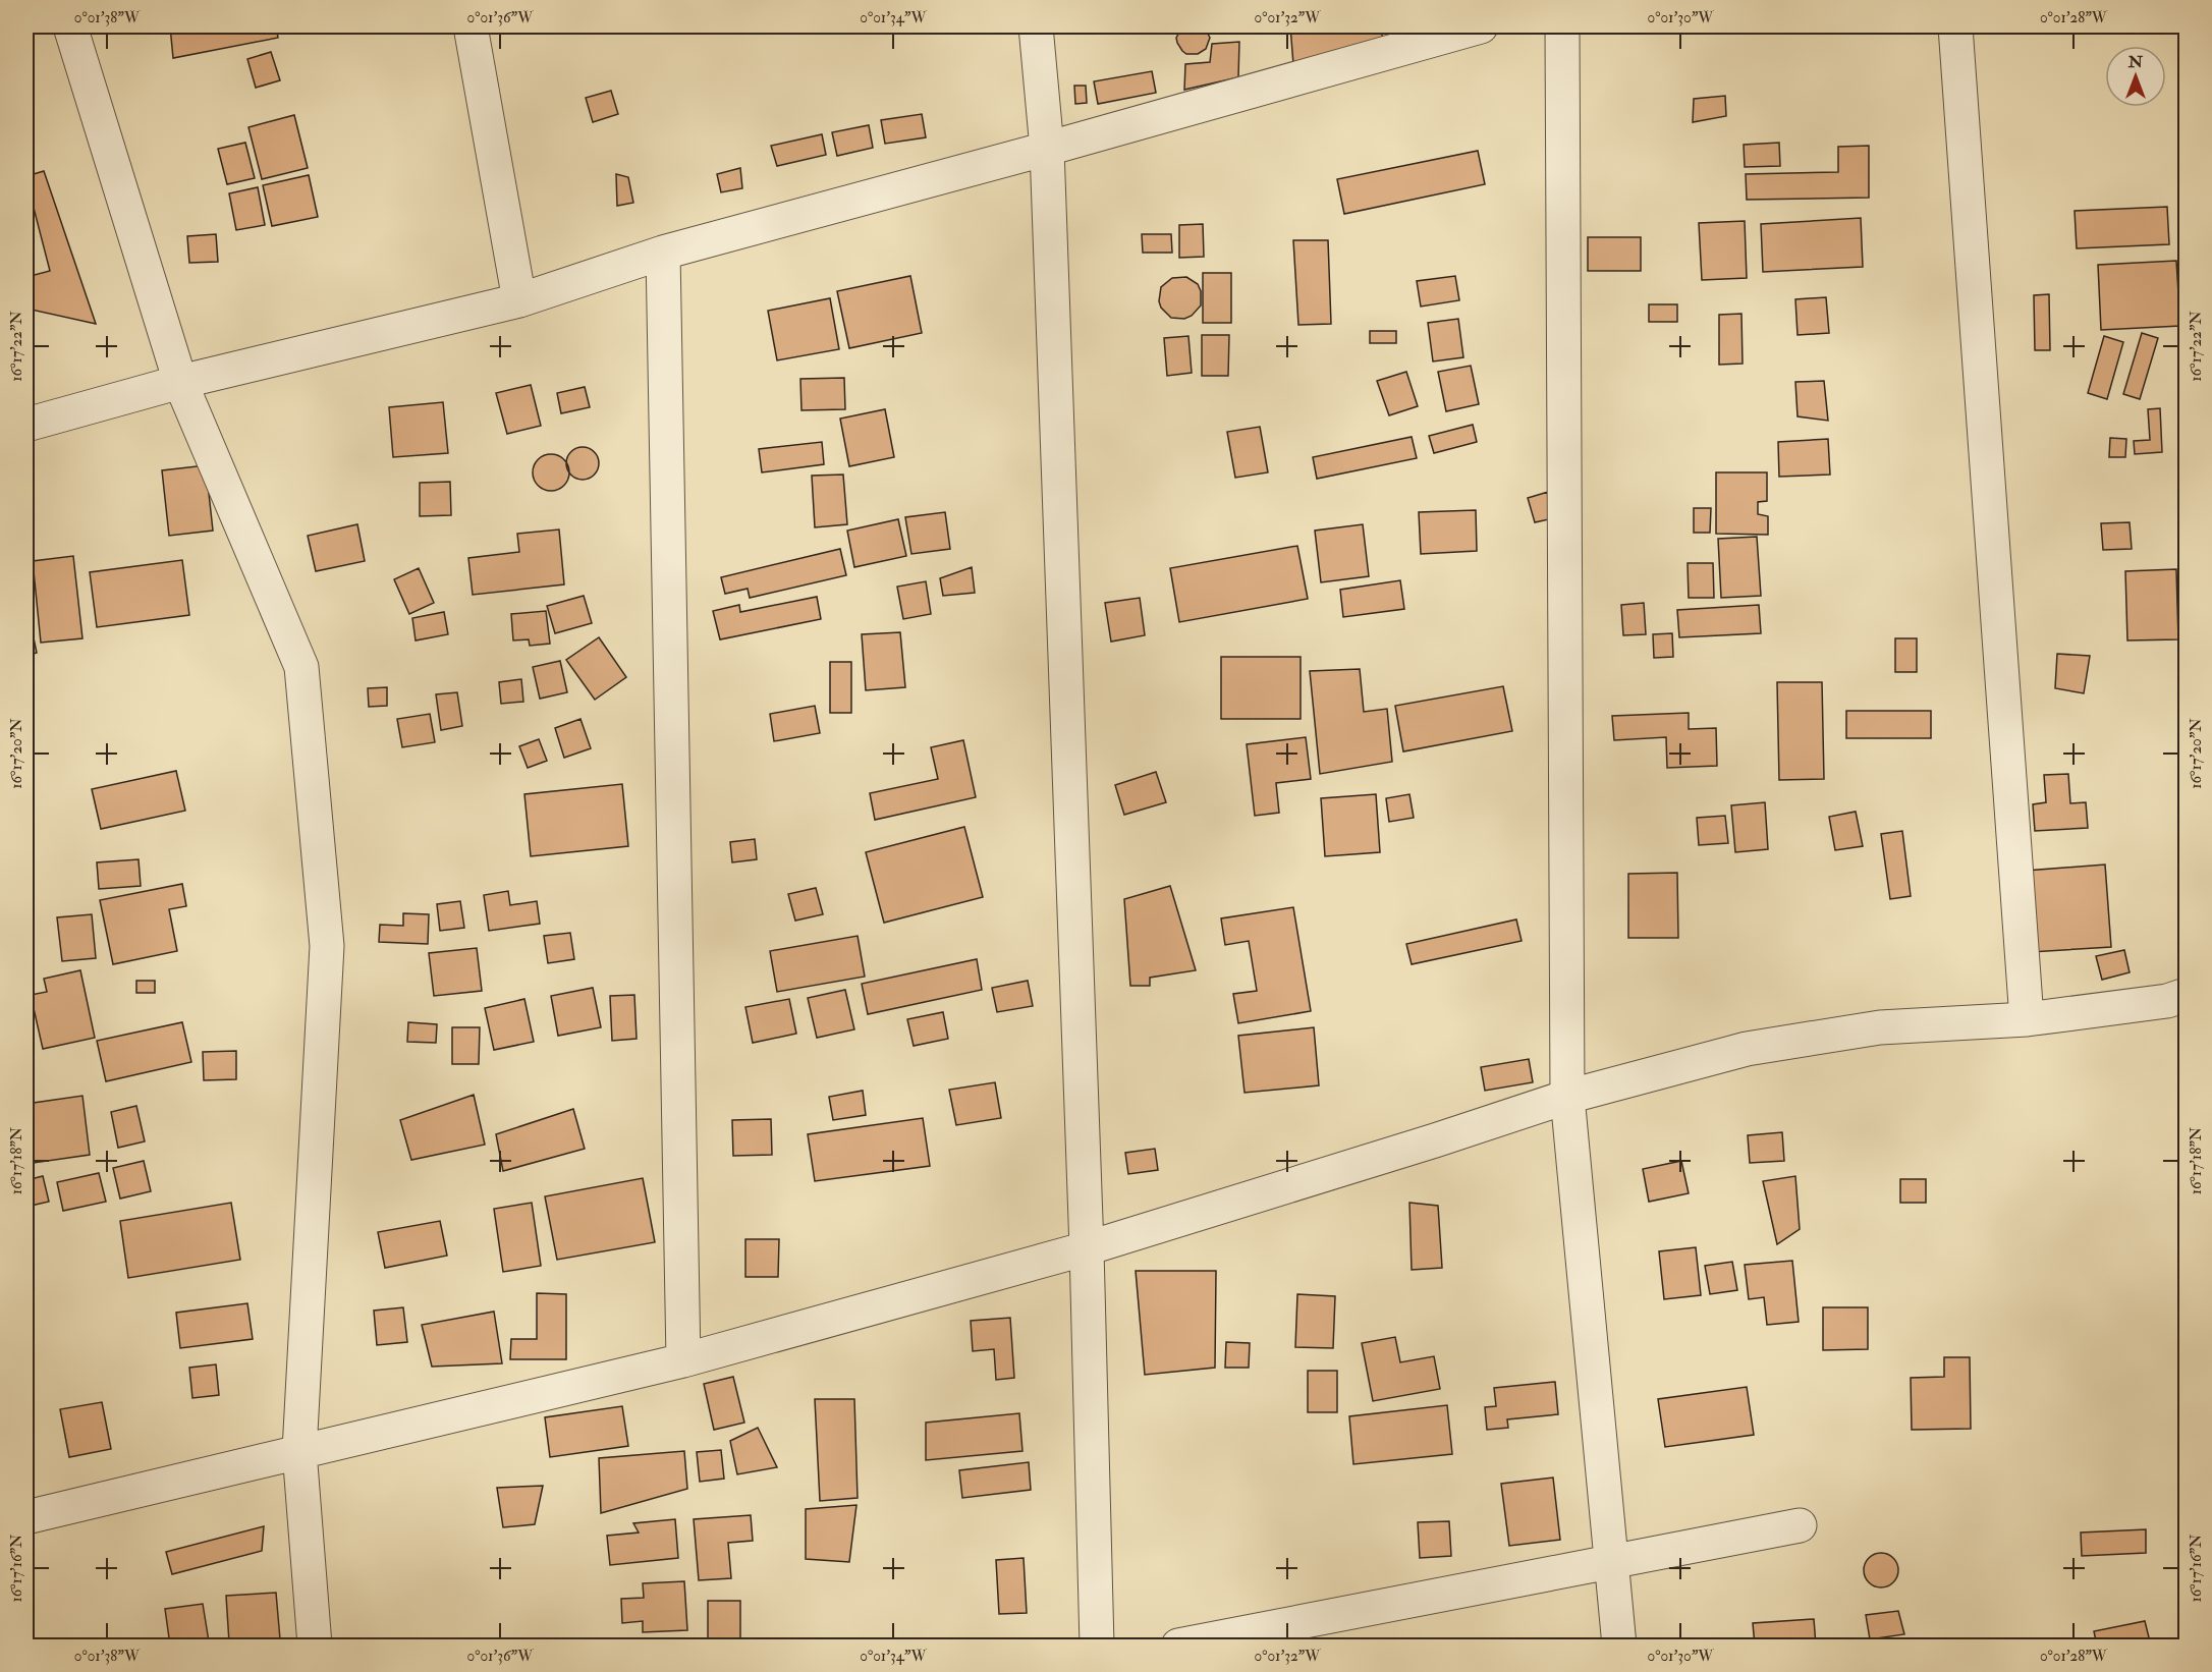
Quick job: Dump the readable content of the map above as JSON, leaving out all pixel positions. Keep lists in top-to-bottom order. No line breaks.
{"north":"top","coordinates":["0°01'38\"W","0°01'36\"W","0°01'34\"W","0°01'32\"W","0°01'30\"W","0°01'28\"W","16°17'22\"N","16°17'20\"N","16°17'18\"N","16°17'16\"N"]}
